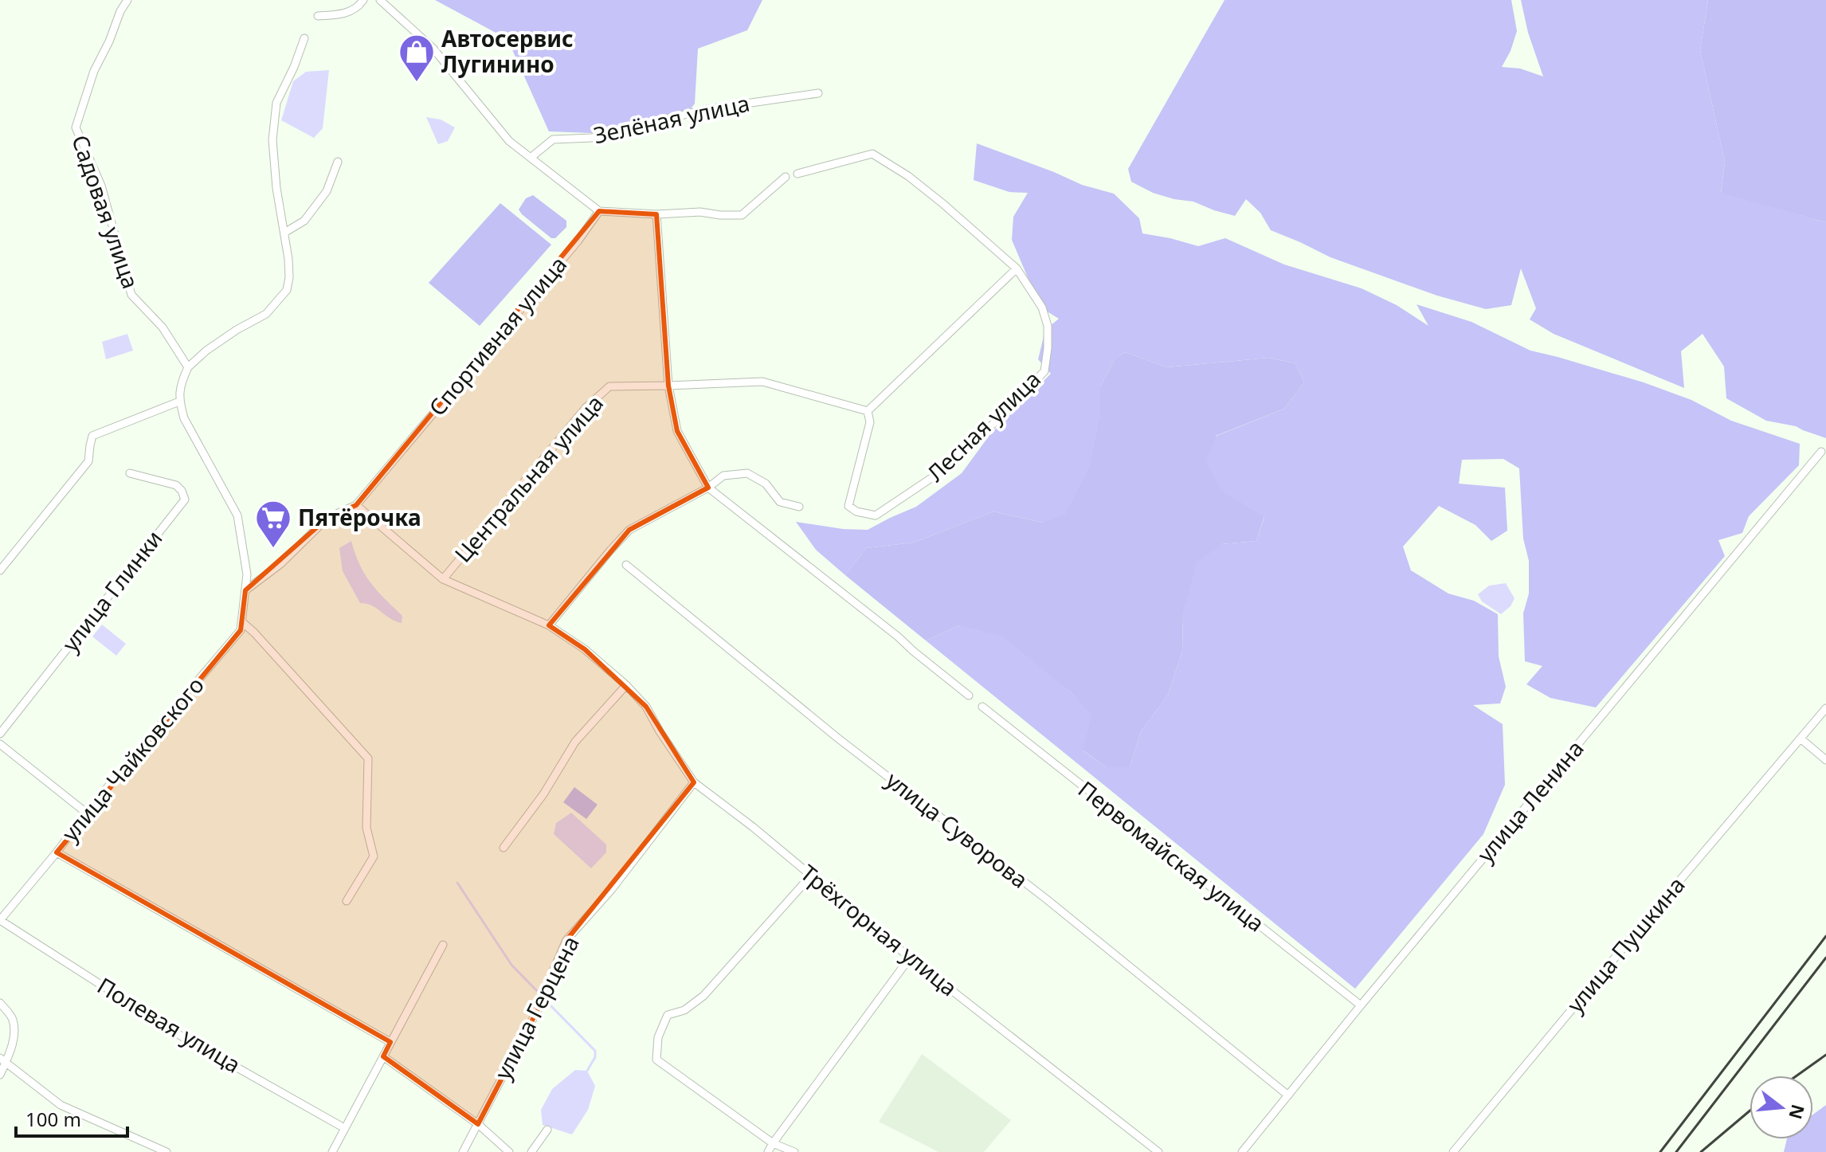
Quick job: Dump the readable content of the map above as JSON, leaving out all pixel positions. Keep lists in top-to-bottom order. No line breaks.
{"streets":{"street":["Зелёная улица","Садовая улица","Спортивная улица","Лесная улица","Центральная улица","улица Глинки","улица Чайковского","улица Ленина","улица Суворова","Первомайская улица","Трёхгорная улица","улица Пушкина","улица Герцена","Полевая улица"]},"crossings":[["Спортивная улица","улица Чайковского"],["Спортивная улица","Трёхгорная улица"],["Лесная улица","Центральная улица"],["Центральная улица","Трёхгорная улица"],["улица Чайковского","Полевая улица"],["улица Ленина","улица Суворова"],["улица Ленина","Первомайская улица"],["Трёхгорная улица","улица Герцена"]],"places":{"shop":["Автосервис Лугинино"],"supermarket":["Пятёрочка"]},"scale_bar":"100 m","north":"right"}
